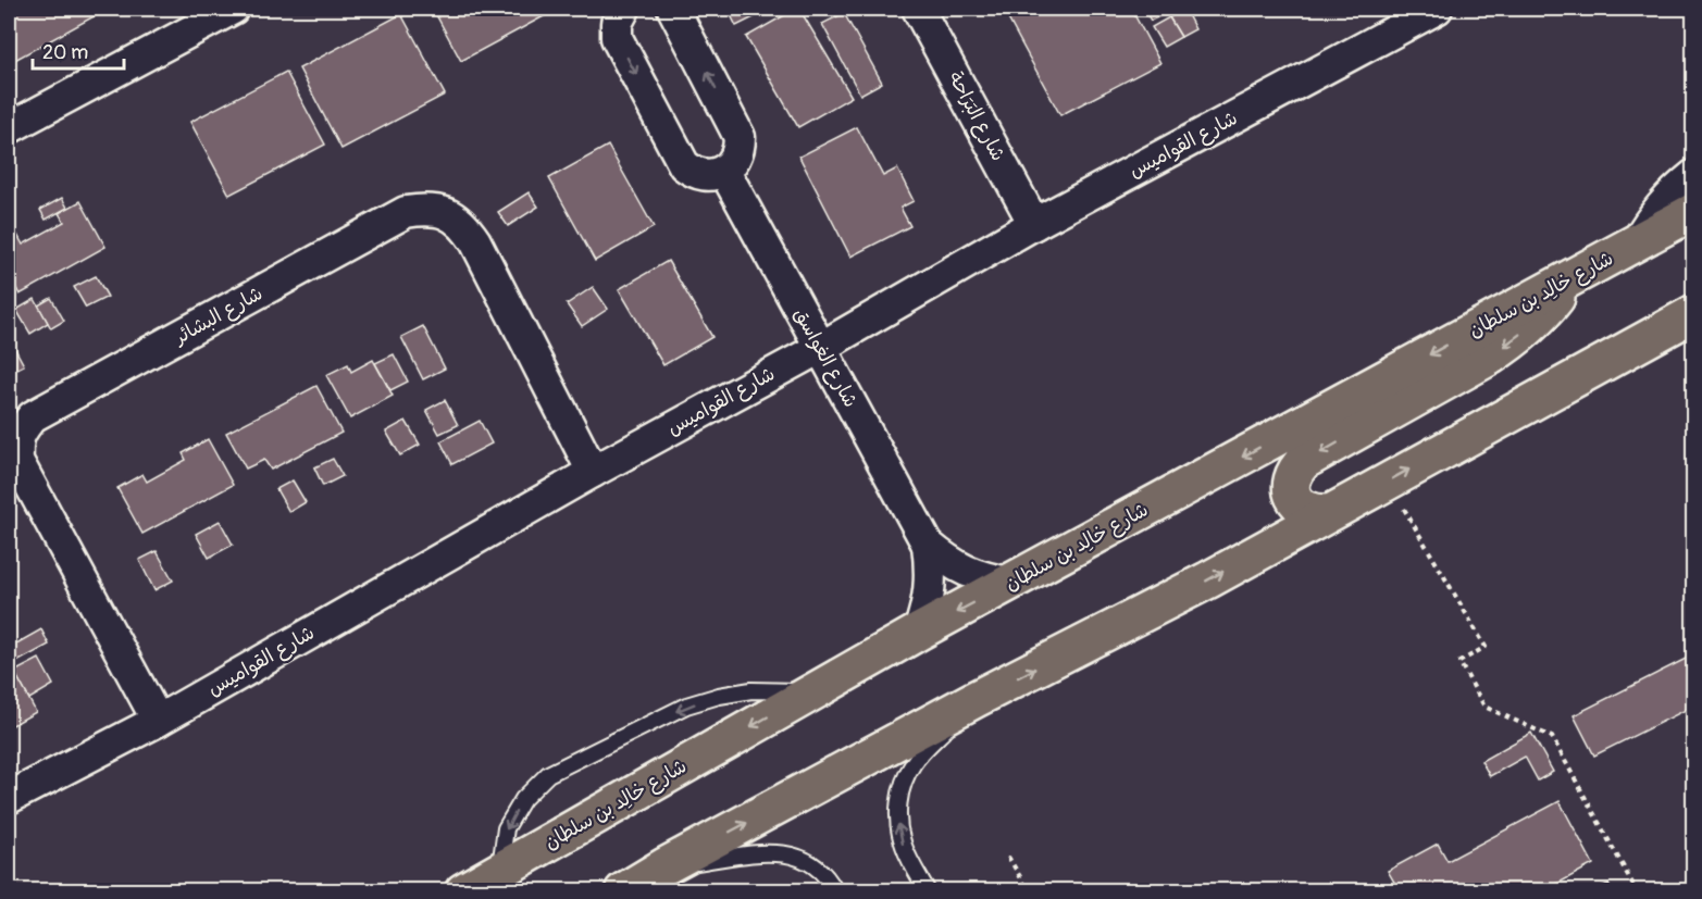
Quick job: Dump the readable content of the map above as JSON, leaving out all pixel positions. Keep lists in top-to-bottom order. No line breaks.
{"streets":{"main road":["شارع خالِد بن سلطان"],"street":["شارع البَرَاحة","شارع القواميس","شارع البشائر","شارع الغواسق"]},"crossings":[["شارع البَرَاحة","شارع القواميس"],["شارع القواميس","شارع البشائر"],["شارع القواميس","شارع الغواسق"],["شارع خالِد بن سلطان","شارع الغواسق"]],"scale_bar":"20 m"}
